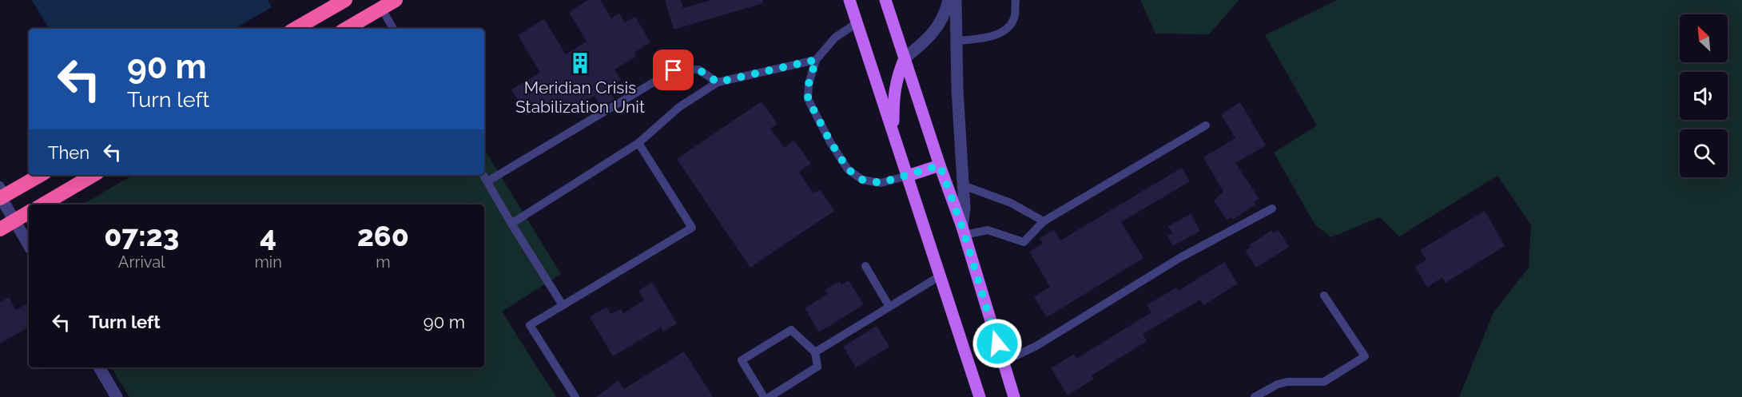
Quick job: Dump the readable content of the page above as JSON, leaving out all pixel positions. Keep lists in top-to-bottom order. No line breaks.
{"places":{"building":["Meridian Crisis Stabilization Unit"]},"north":"top left","page":{"turn":["90 m","Turn left"],"then":"Then","eta":["07:23","Arrival","4","min","260","m"],"list":[{"name":"Turn left","value":"90 m"}]}}
